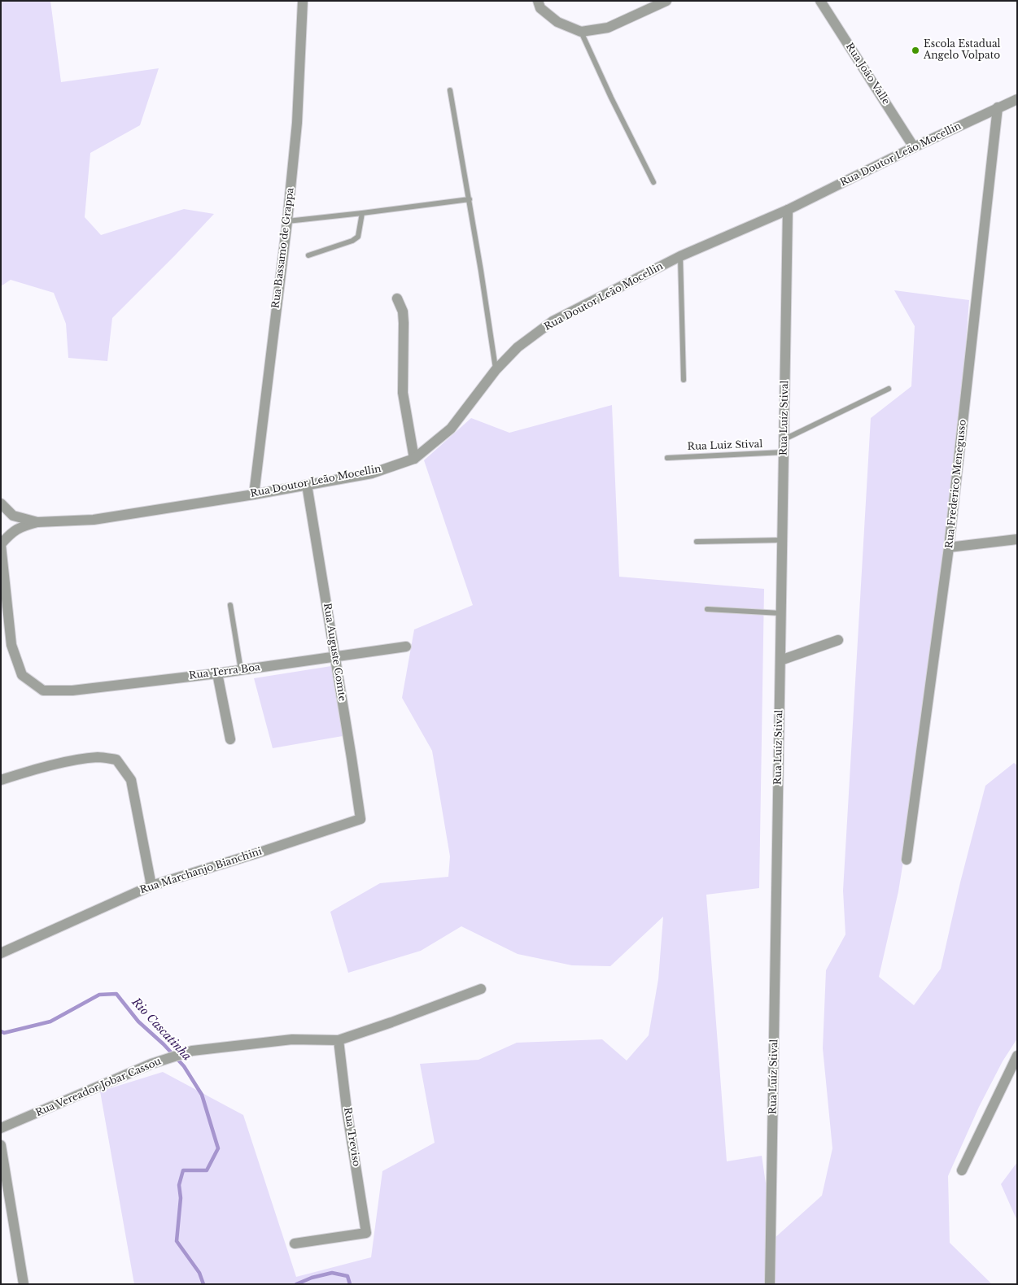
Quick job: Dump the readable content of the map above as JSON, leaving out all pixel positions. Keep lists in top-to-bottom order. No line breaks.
{"streets":{"street":["Rua João Valle","Rua Doutor Leão Mocellin","Rua Bassamo de Grappa","Rua Luíz Stival","Rua Frederico Menegusso","Rua Auguste Comte","Rua Terra Boa","Rua Marchanjo Bianchini","Rua Vereador Jobar Cassou","Rua Treviso"],"lane":["Rua Luiz Stival"]},"crossings":[["Rua João Valle","Rua Doutor Leão Mocellin"],["Rua Doutor Leão Mocellin","Rua Bassamo de Grappa"],["Rua Doutor Leão Mocellin","Rua Luíz Stival"],["Rua Doutor Leão Mocellin","Rua Frederico Menegusso"],["Rua Doutor Leão Mocellin","Rua Auguste Comte"],["Rua Luíz Stival","Rua Luiz Stival"],["Rua Auguste Comte","Rua Terra Boa"],["Rua Auguste Comte","Rua Marchanjo Bianchini"],["Rua Vereador Jobar Cassou","Rua Treviso"]],"water":["Rio Cascatinha"],"places":["Escola Estadual Angelo Volpato"]}
